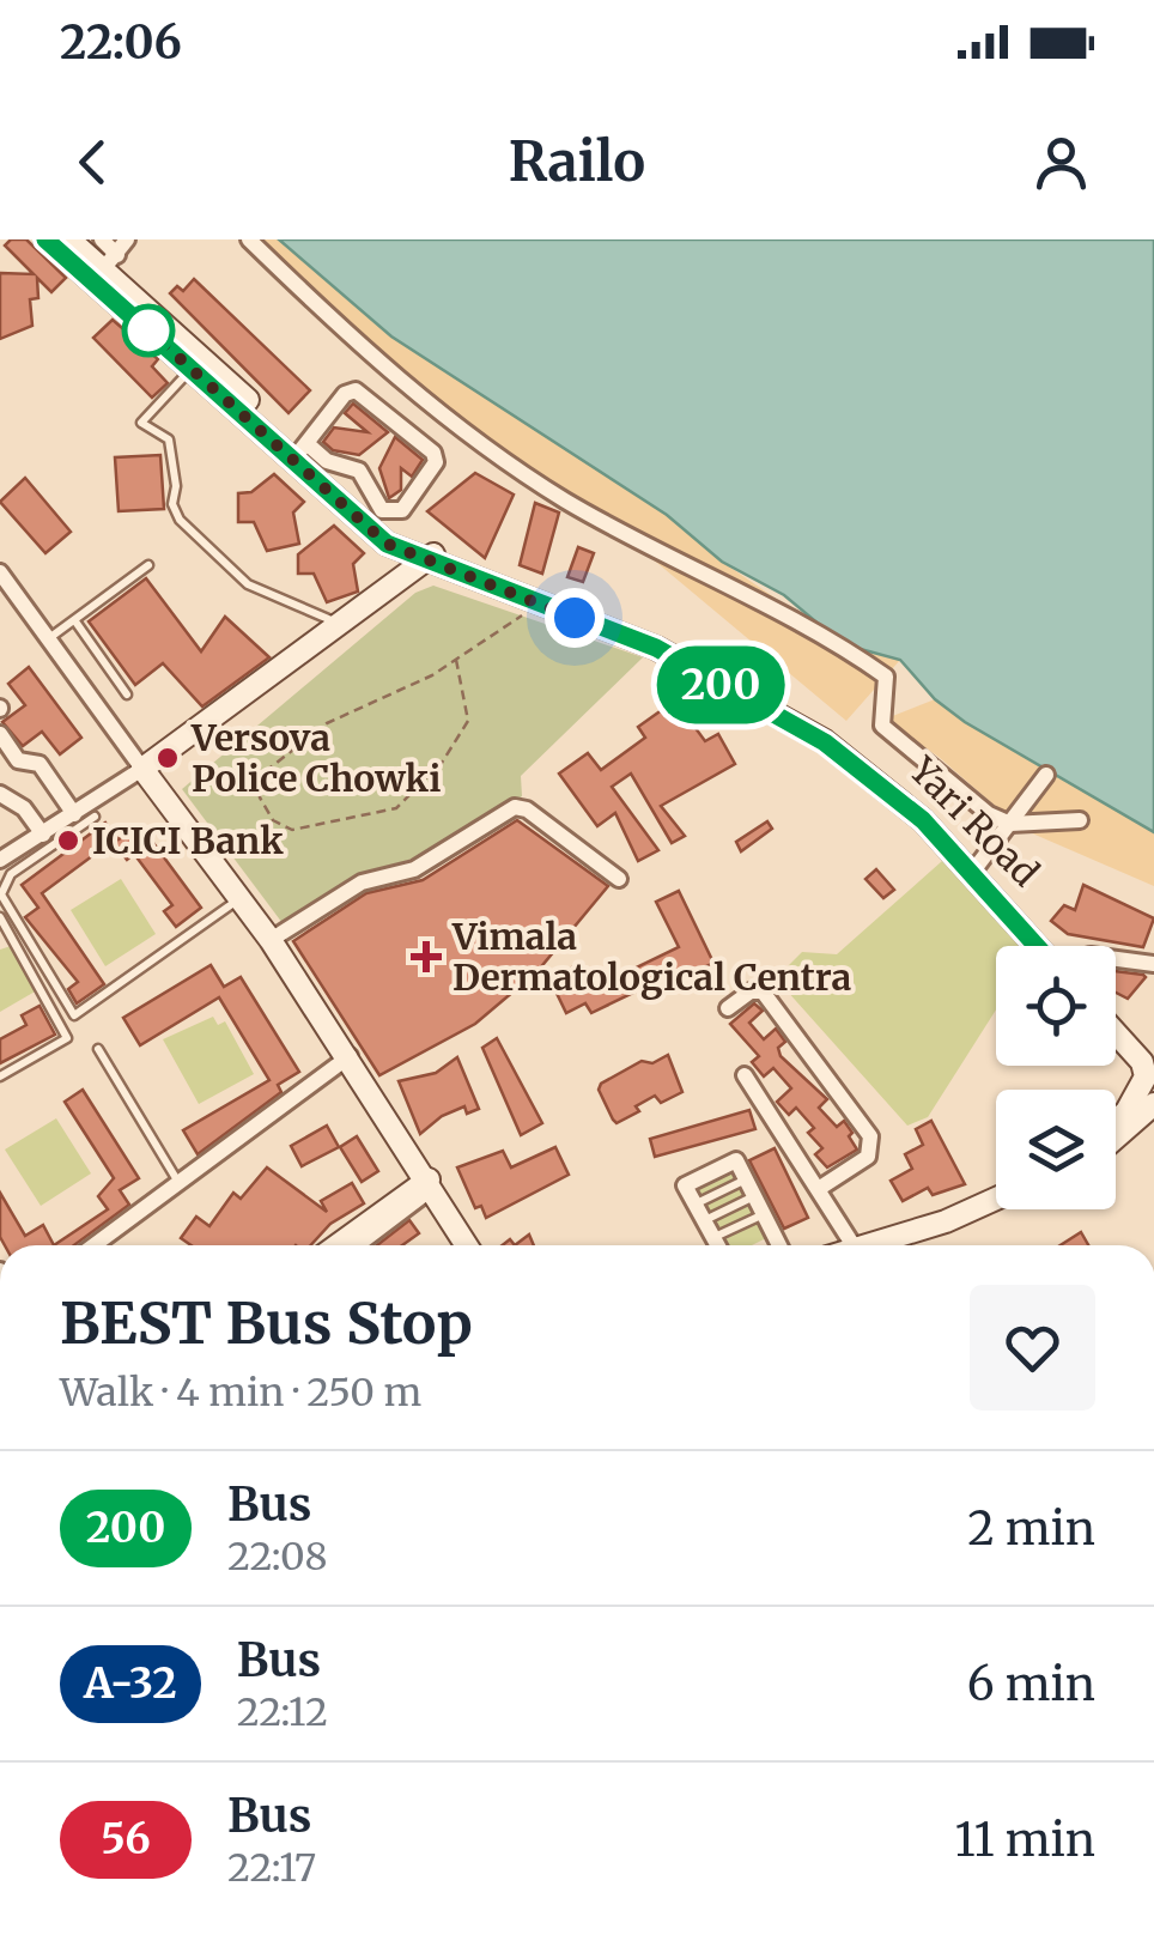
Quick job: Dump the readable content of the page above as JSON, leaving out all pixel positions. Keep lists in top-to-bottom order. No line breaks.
{"streets":{"main road":["Yari Road"]},"places":{"other":["Versova Police Chowki","ICICI Bank"],"health":["Vimala Dermatological Centra"]},"lines":["bus line 200"],"page":{"status":"22:06","header":"Railo","on_map":"200","heading":["BEST Bus Stop","Walk · 4 min · 250 m"],"list":[{"mark":"200","name":"Bus","note":"22:08","value":"2 min"},{"mark":"A-32","name":"Bus","note":"22:12","value":"6 min"},{"mark":"56","name":"Bus","note":"22:17","value":"11 min"}]}}
